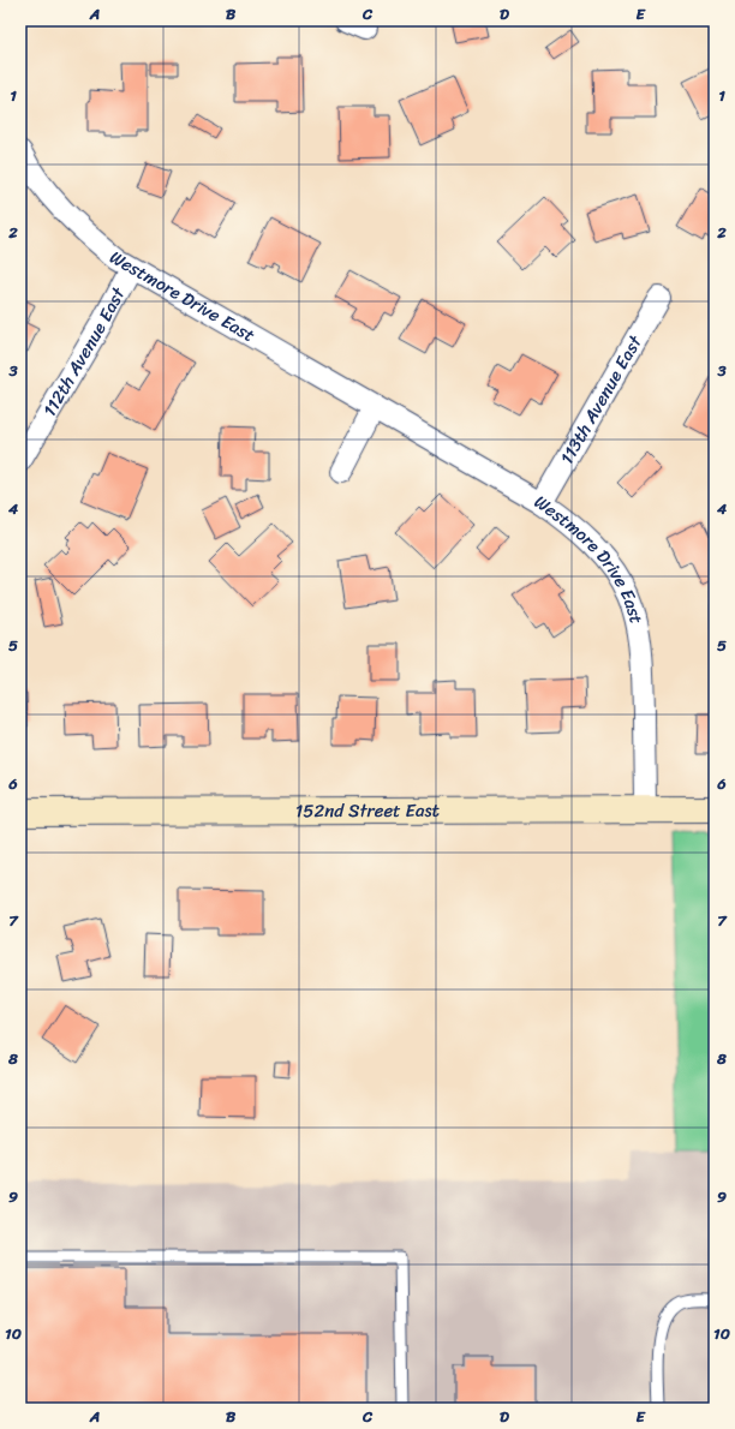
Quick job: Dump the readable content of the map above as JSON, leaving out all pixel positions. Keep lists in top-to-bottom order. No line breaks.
{"streets":{"main road":["152nd Street East"],"street":["Westmore Drive East","112th Avenue East","113th Avenue East"]},"crossings":[["Westmore Drive East","112th Avenue East"],["Westmore Drive East","113th Avenue East"],["Westmore Drive East","152nd Street East"]],"grid":{"columns":["A","B","C","D","E"],"rows":["1","2","3","4","5","6","7","8","9","10"]}}
